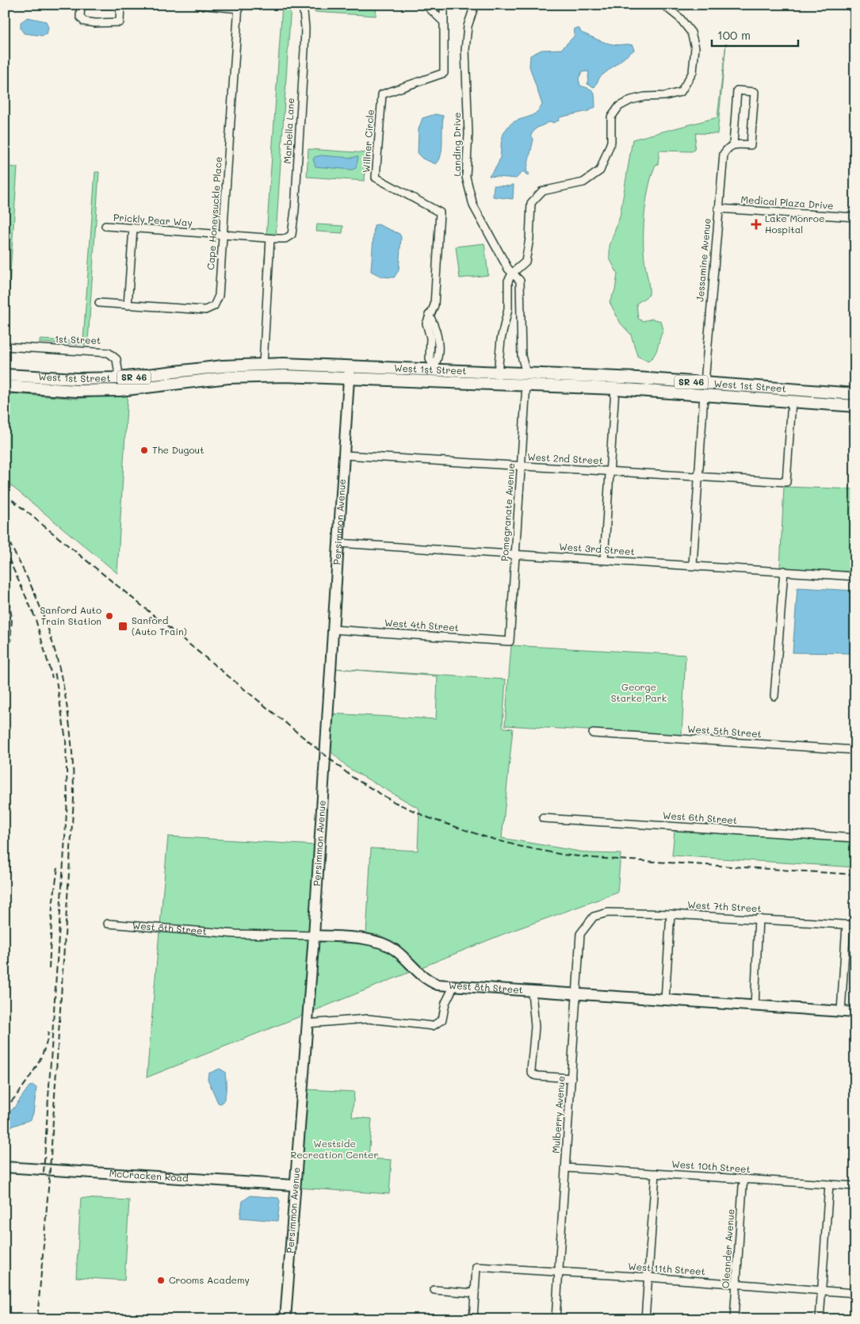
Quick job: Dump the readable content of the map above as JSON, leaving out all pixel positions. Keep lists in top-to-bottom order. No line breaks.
{"streets":{"main road":["West 1st Street","SR 46"],"street":["Marbella Lane","Willner Circle","Landing Drive","Medical Plaza Drive","Cape Honeysuckle Place","Prickly Pear Way","Jessamine Avenue","1st Street","West 2nd Street","Pomegranate Avenue","Persimmon Avenue","West 3rd Street","West 4th Street","West 5th Street","West 6th Street","West 7th Street","West 8th Street","Mulberry Avenue","West 10th Street","McCracken Road","Oleander Avenue","West 11th Street"]},"crossings":[["Marbella Lane","Prickly Pear Way"],["Willner Circle","West 1st Street"],["Landing Drive","West 1st Street"],["Medical Plaza Drive","Jessamine Avenue"],["Cape Honeysuckle Place","Prickly Pear Way"],["Jessamine Avenue","West 1st Street"],["1st Street","West 1st Street"],["West 1st Street","West 2nd Street"],["West 1st Street","Pomegranate Avenue"],["West 1st Street","Persimmon Avenue"],["West 2nd Street","Pomegranate Avenue"],["West 2nd Street","Persimmon Avenue"],["Pomegranate Avenue","West 3rd Street"],["Pomegranate Avenue","West 4th Street"],["Persimmon Avenue","West 3rd Street"],["Persimmon Avenue","West 4th Street"],["Persimmon Avenue","West 8th Street"],["Persimmon Avenue","McCracken Road"],["West 7th Street","Mulberry Avenue"],["West 8th Street","Mulberry Avenue"],["Mulberry Avenue","West 10th Street"],["Mulberry Avenue","West 11th Street"],["West 10th Street","Oleander Avenue"],["Oleander Avenue","West 11th Street"]],"parks":["George Starke Park","Westside Recreation Center"],"places":{"health":["Lake Monroe Hospital"],"other":["The Dugout","Sanford Auto Train Station","Crooms Academy"],"transit":["Sanford (Auto Train)"]},"scale_bar":"100 m"}
